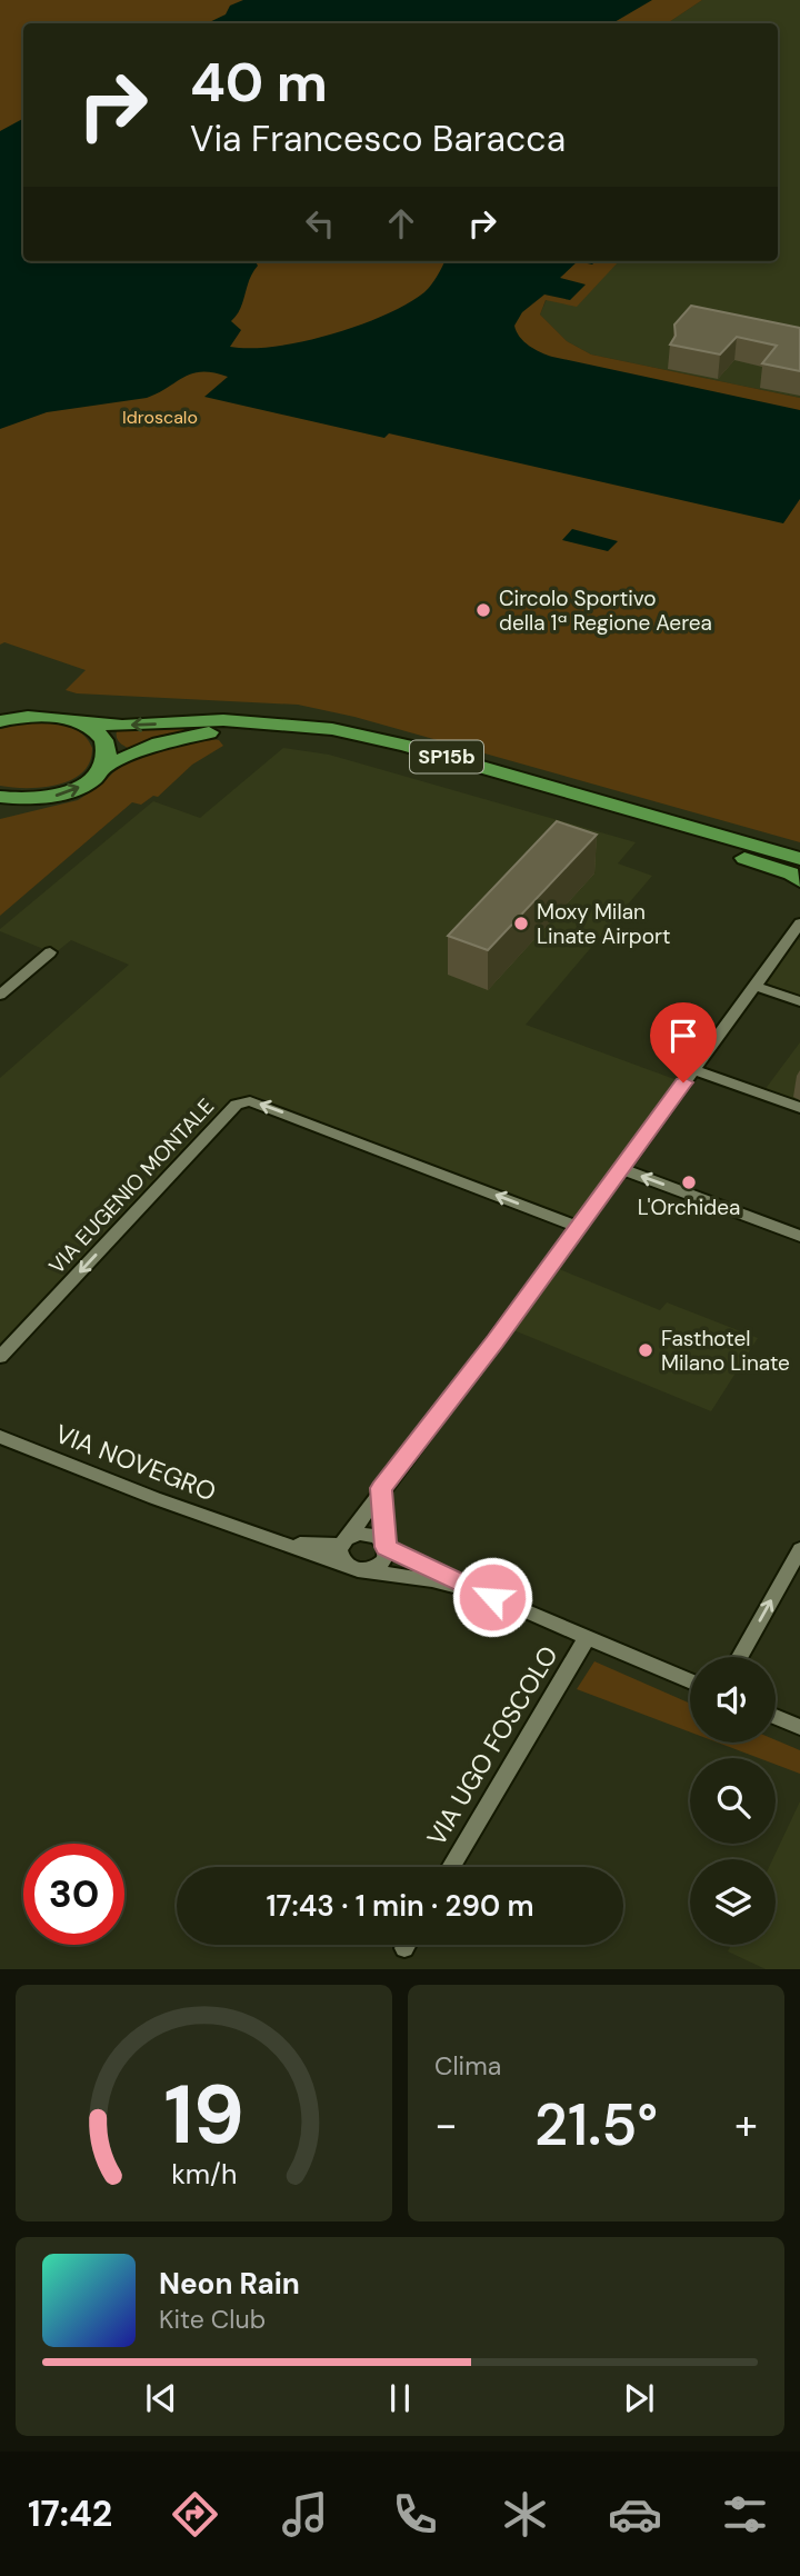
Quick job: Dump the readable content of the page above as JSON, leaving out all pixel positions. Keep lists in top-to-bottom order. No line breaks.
{"streets":{"main road":["SP15b"],"street":["VIA EUGENIO MONTALE","VIA NOVEGRO","VIA UGO FOSCOLO"]},"crossings":[["VIA NOVEGRO","VIA UGO FOSCOLO"]],"one_way":["VIA EUGENIO MONTALE"],"parks":["Idroscalo"],"places":["Circolo Sportivo della 1ª Regione Aerea","Moxy Milan Linate Airport","L'Orchidea","Fasthotel Milano Linate"],"page":{"turn":["40 m","Via Francesco Baracca"],"limit":"30","trip":"17:43 · 1 min · 290 m","tile":"Clima","heat":["−","21.5°","+"],"song":["Neon Rain","Kite Club"],"tabs":"17:42","gauge":["19","km/h"]}}
